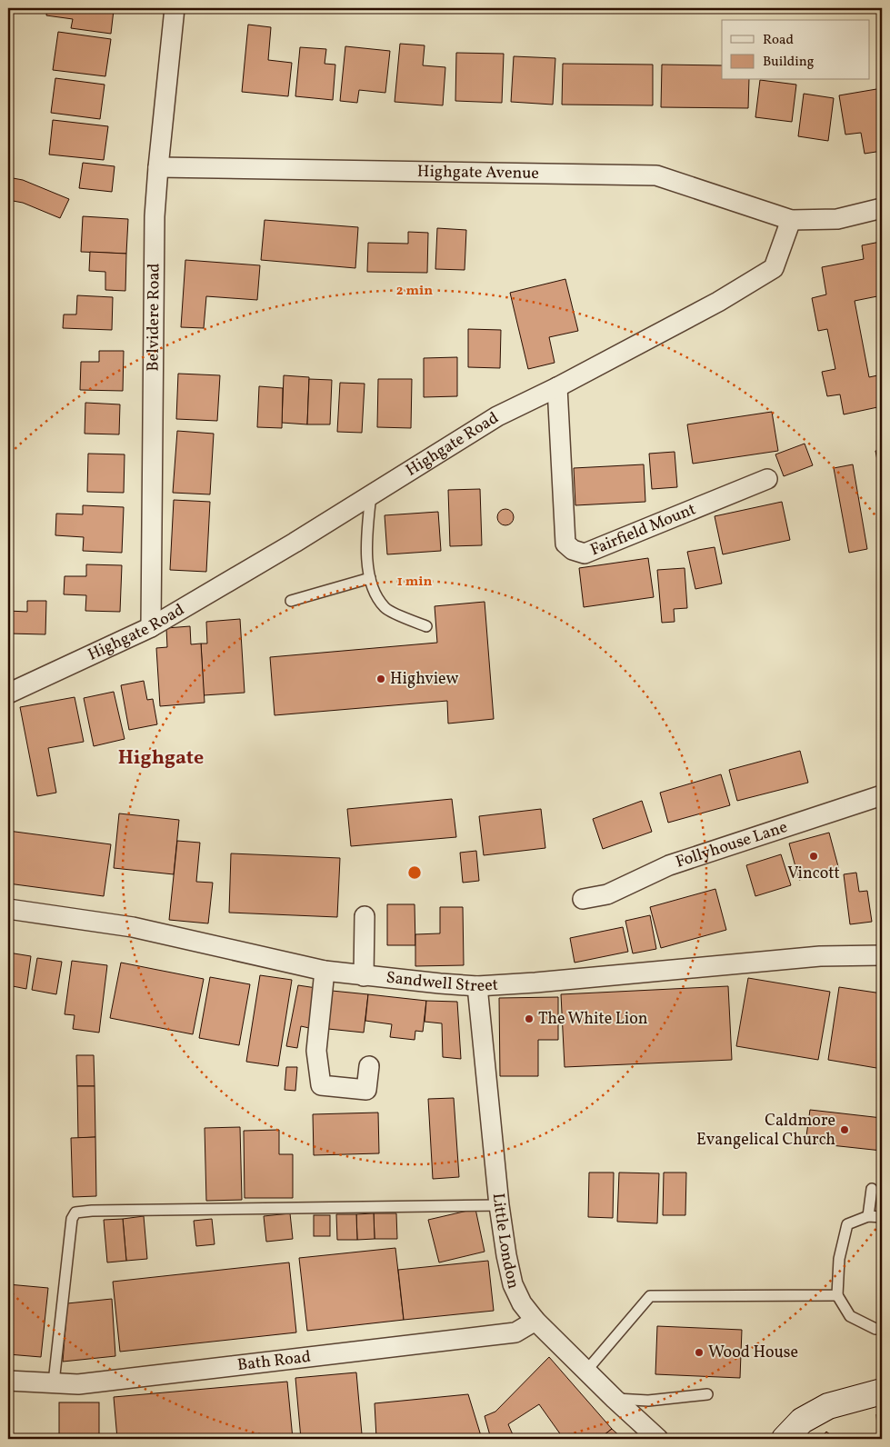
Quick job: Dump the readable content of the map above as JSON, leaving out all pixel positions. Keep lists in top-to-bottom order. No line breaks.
{"streets":{"street":["Highgate Avenue","Belvidere Road","Highgate Road","Fairfield Mount","Follyhouse Lane","Sandwell Street","Little London","Bath Road"]},"crossings":[["Highgate Avenue","Belvidere Road"],["Highgate Avenue","Highgate Road"],["Belvidere Road","Highgate Road"],["Highgate Road","Fairfield Mount"],["Sandwell Street","Little London"],["Little London","Bath Road"]],"districts":["Highgate"],"places":["Highview","Vincott","The White Lion","Caldmore Evangelical Church","Wood House"],"legend":["Road","Building"],"rings":["2 min","1 min"]}
